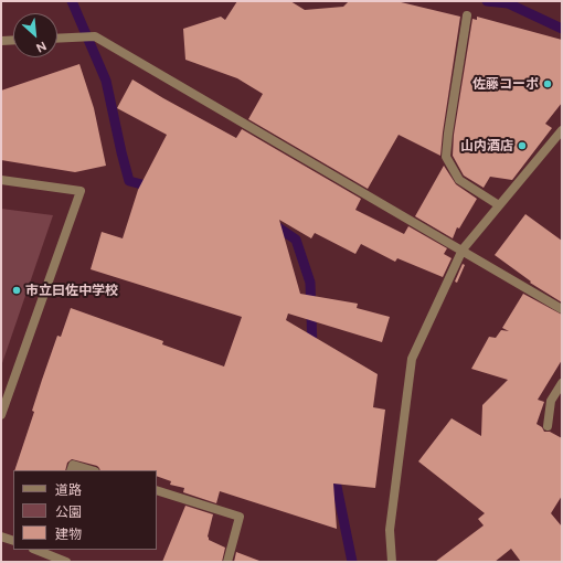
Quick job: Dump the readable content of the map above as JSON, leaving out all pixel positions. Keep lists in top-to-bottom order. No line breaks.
{"places":["佐藤コーポ","山内酒店","市立曰佐中学校"],"legend":["道路","公園","建物"],"north":"bottom right"}
